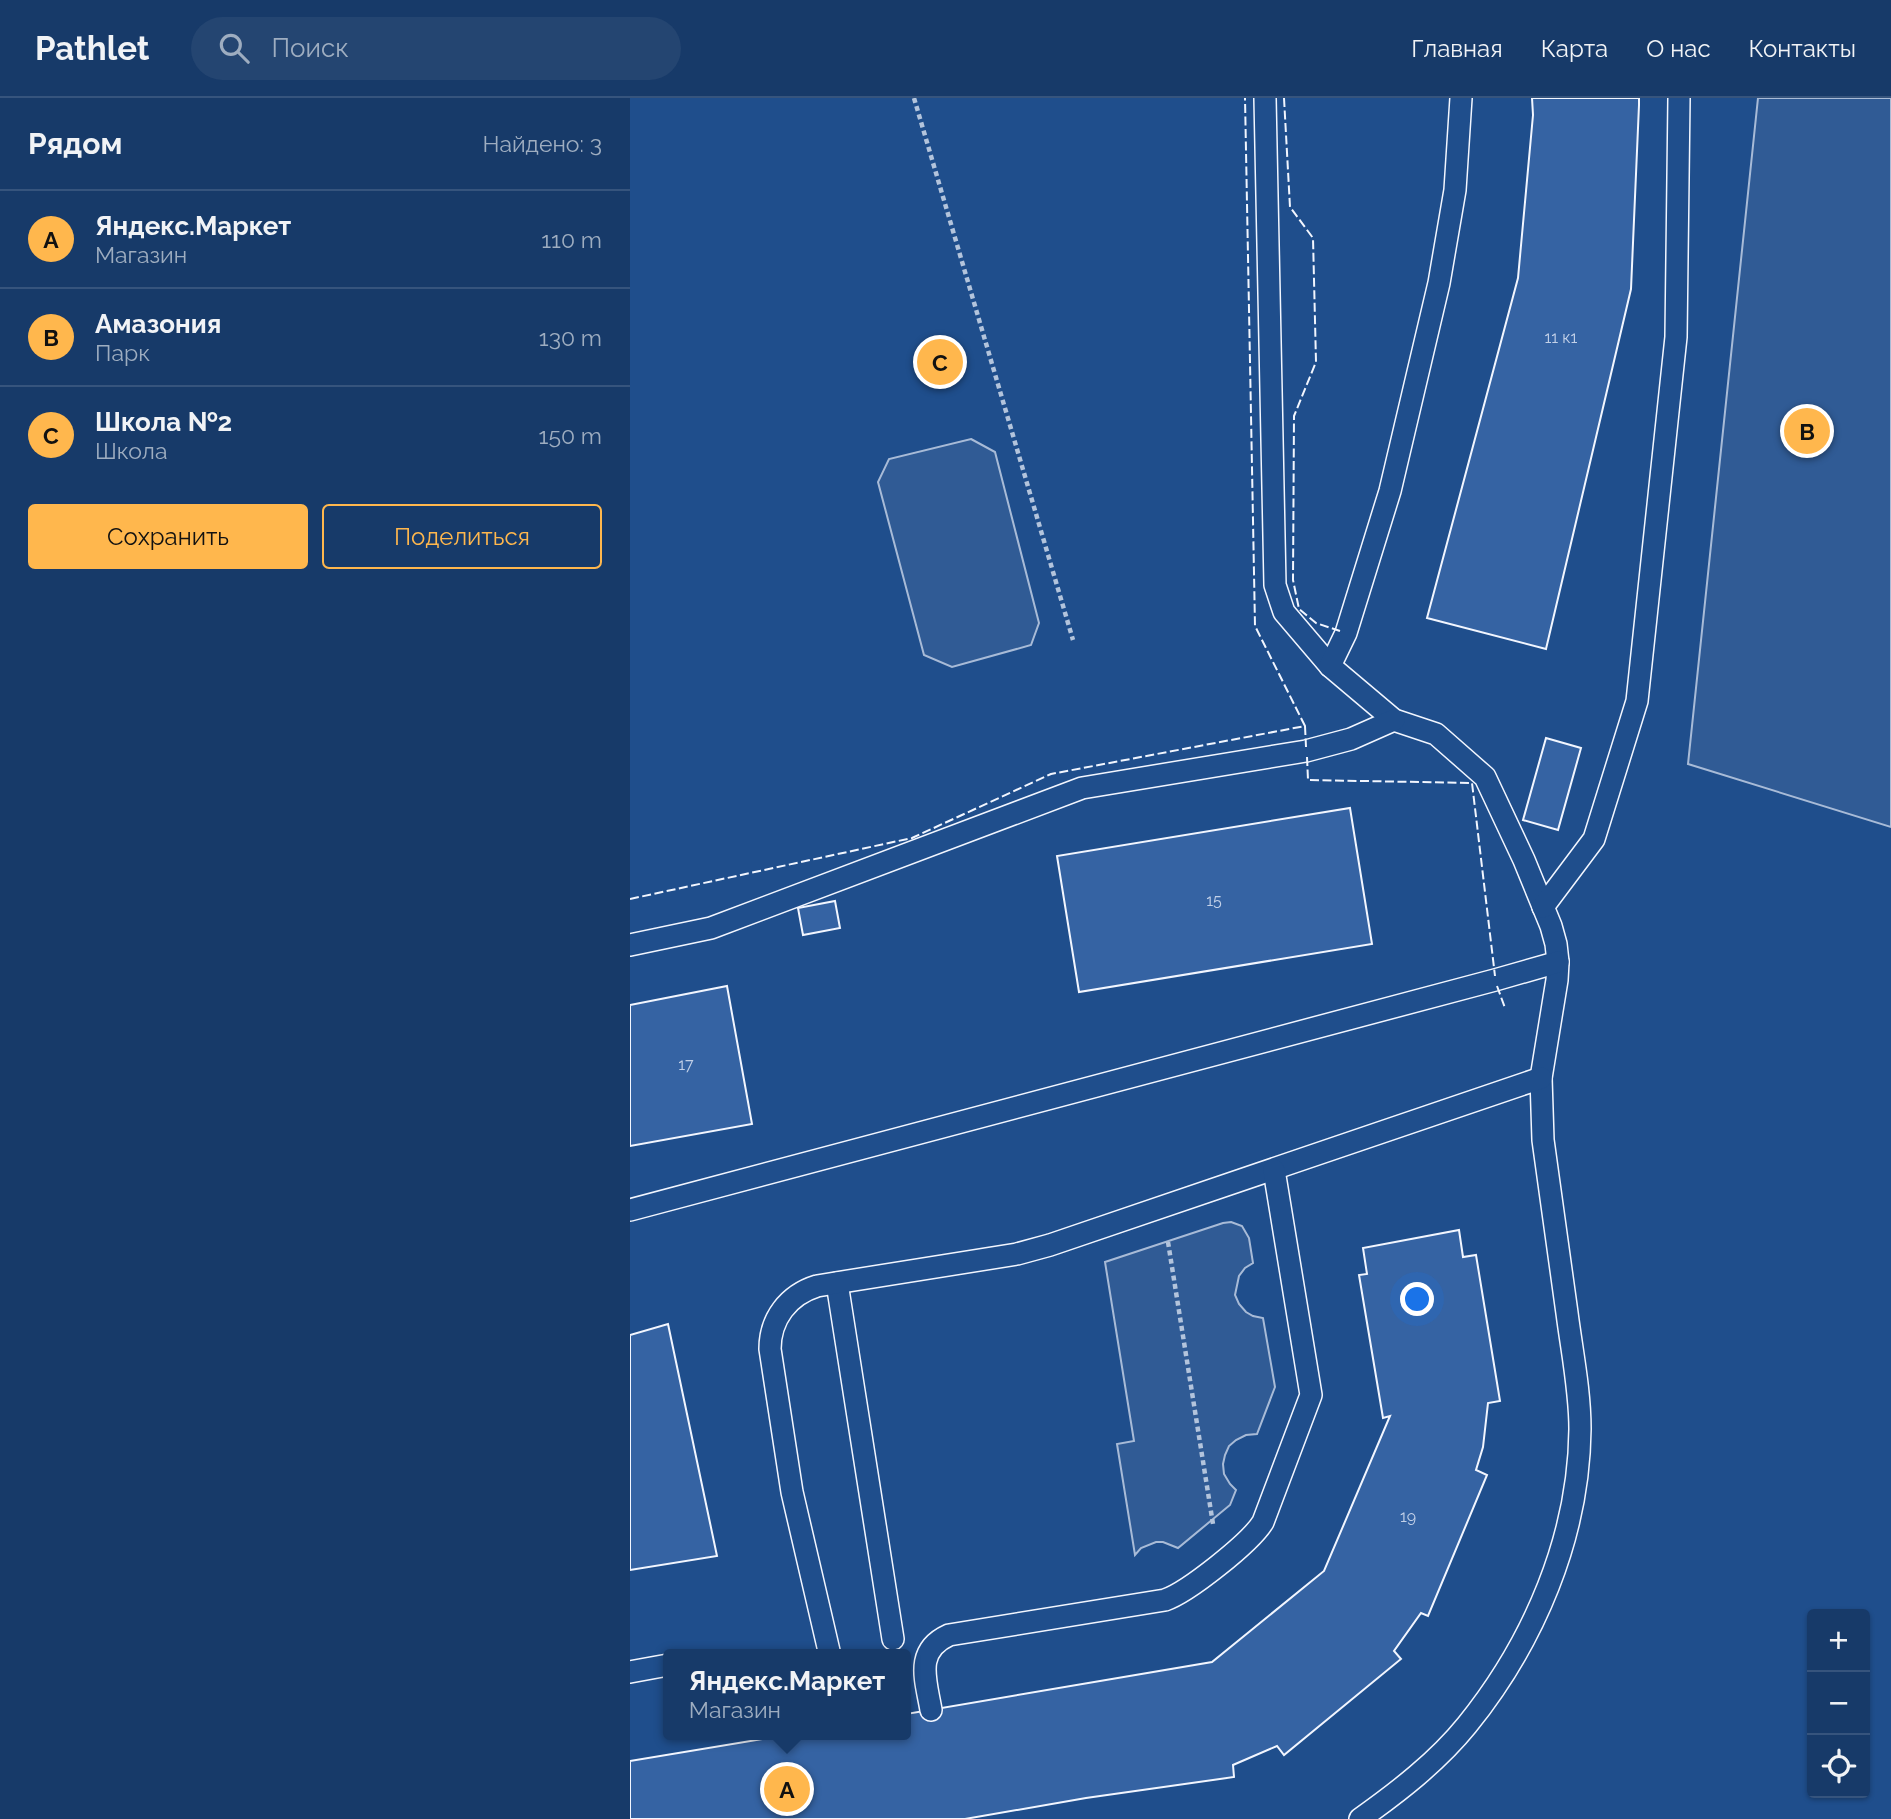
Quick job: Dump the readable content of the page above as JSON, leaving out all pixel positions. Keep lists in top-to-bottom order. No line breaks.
{"house_numbers":["11 к1","15","17","19"],"page":{"header":"Pathlet","search":"Поиск","nav":["Главная","Карта","О нас","Контакты"],"heading":["Рядом","Найдено: 3"],"list":[{"mark":"A","name":"Яндекс.Маркет","note":"Магазин","value":"110 m"},{"mark":"B","name":"Амазония","note":"Парк","value":"130 m"},{"mark":"C","name":"Школа №2","note":"Школа","value":"150 m"}],"pins":["C","B","A"],"buttons":["Сохранить","Поделиться"],"map_buttons":["+","−"],"popup":["Яндекс.Маркет","Магазин"]}}
